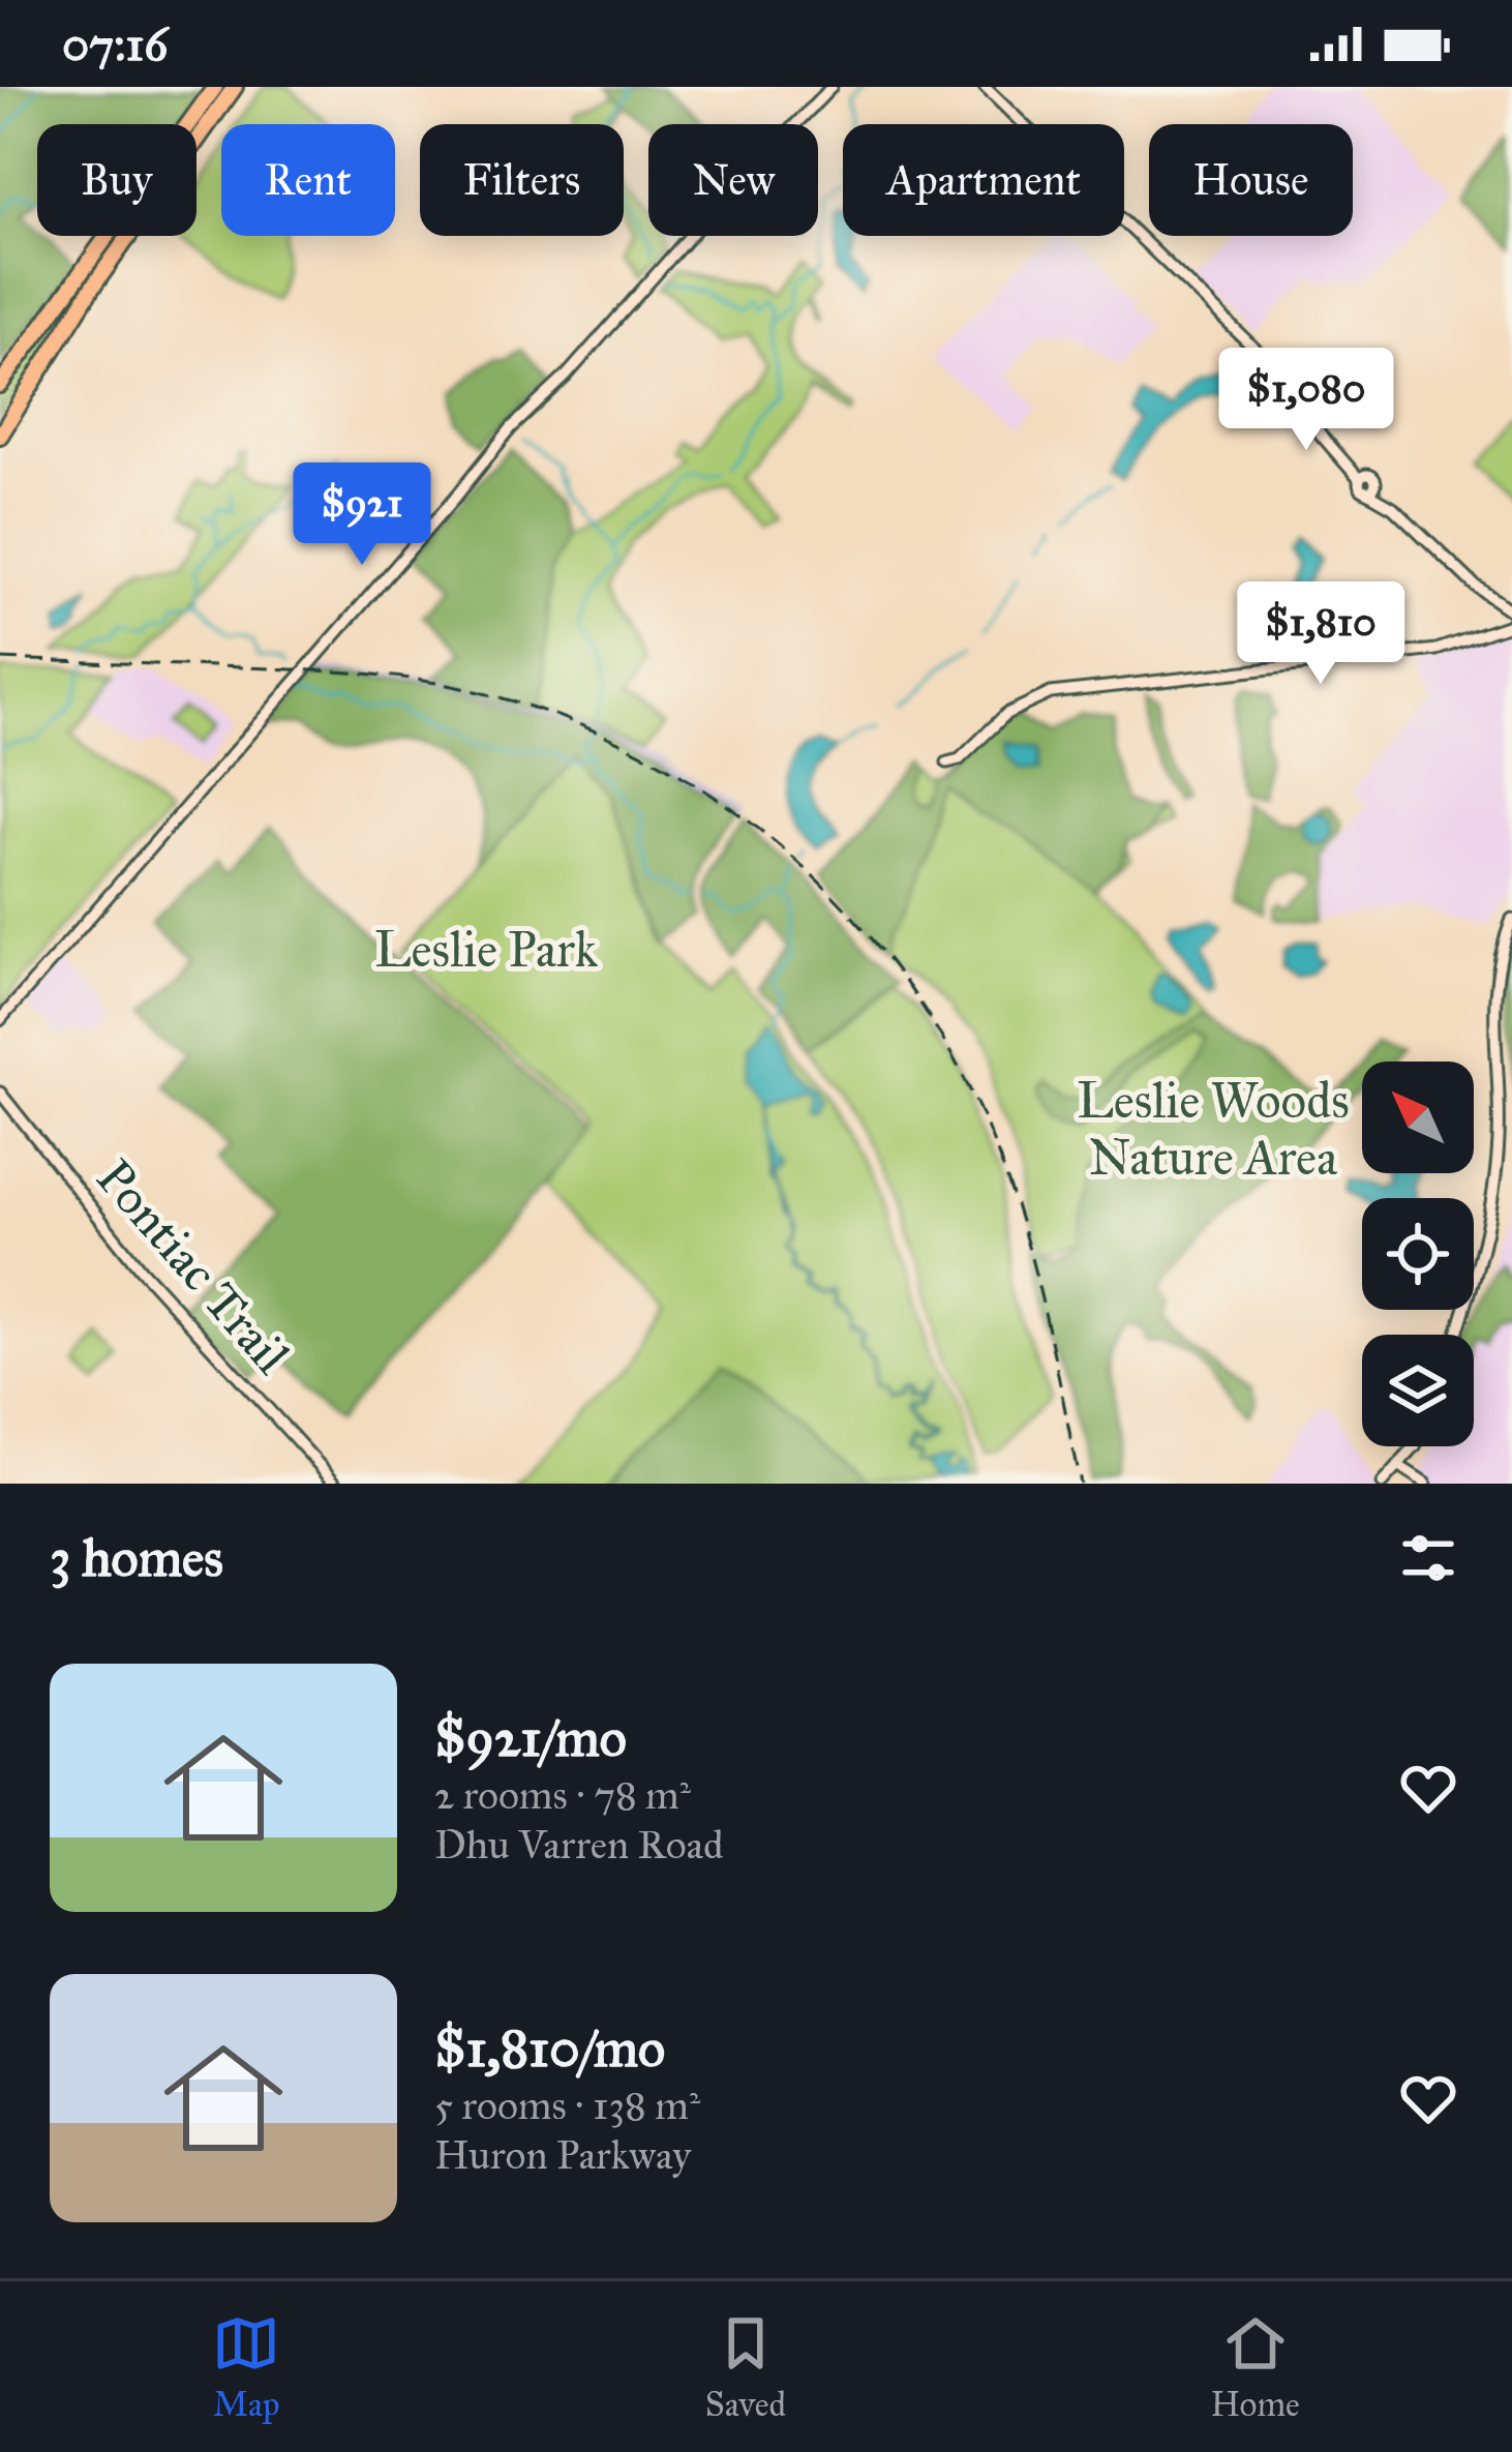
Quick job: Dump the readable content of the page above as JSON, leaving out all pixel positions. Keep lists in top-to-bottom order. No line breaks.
{"streets":{"main road":["Pontiac Trail"]},"parks":["Leslie Park","Leslie Woods Nature Area"],"north":"top left","page":{"status":"07:16","chip":["Buy","Rent","Filters","New","Apartment","House"],"price":["$1,080","$921","$1,810"],"heading":"3 homes","list":[{"name":"$921/mo","note":"2 rooms · 78 m² · Dhu Varren Road"},{"name":"$1,810/mo","note":"5 rooms · 138 m² · Huron Parkway"}],"tabs":["Map","Saved","Home"]}}
